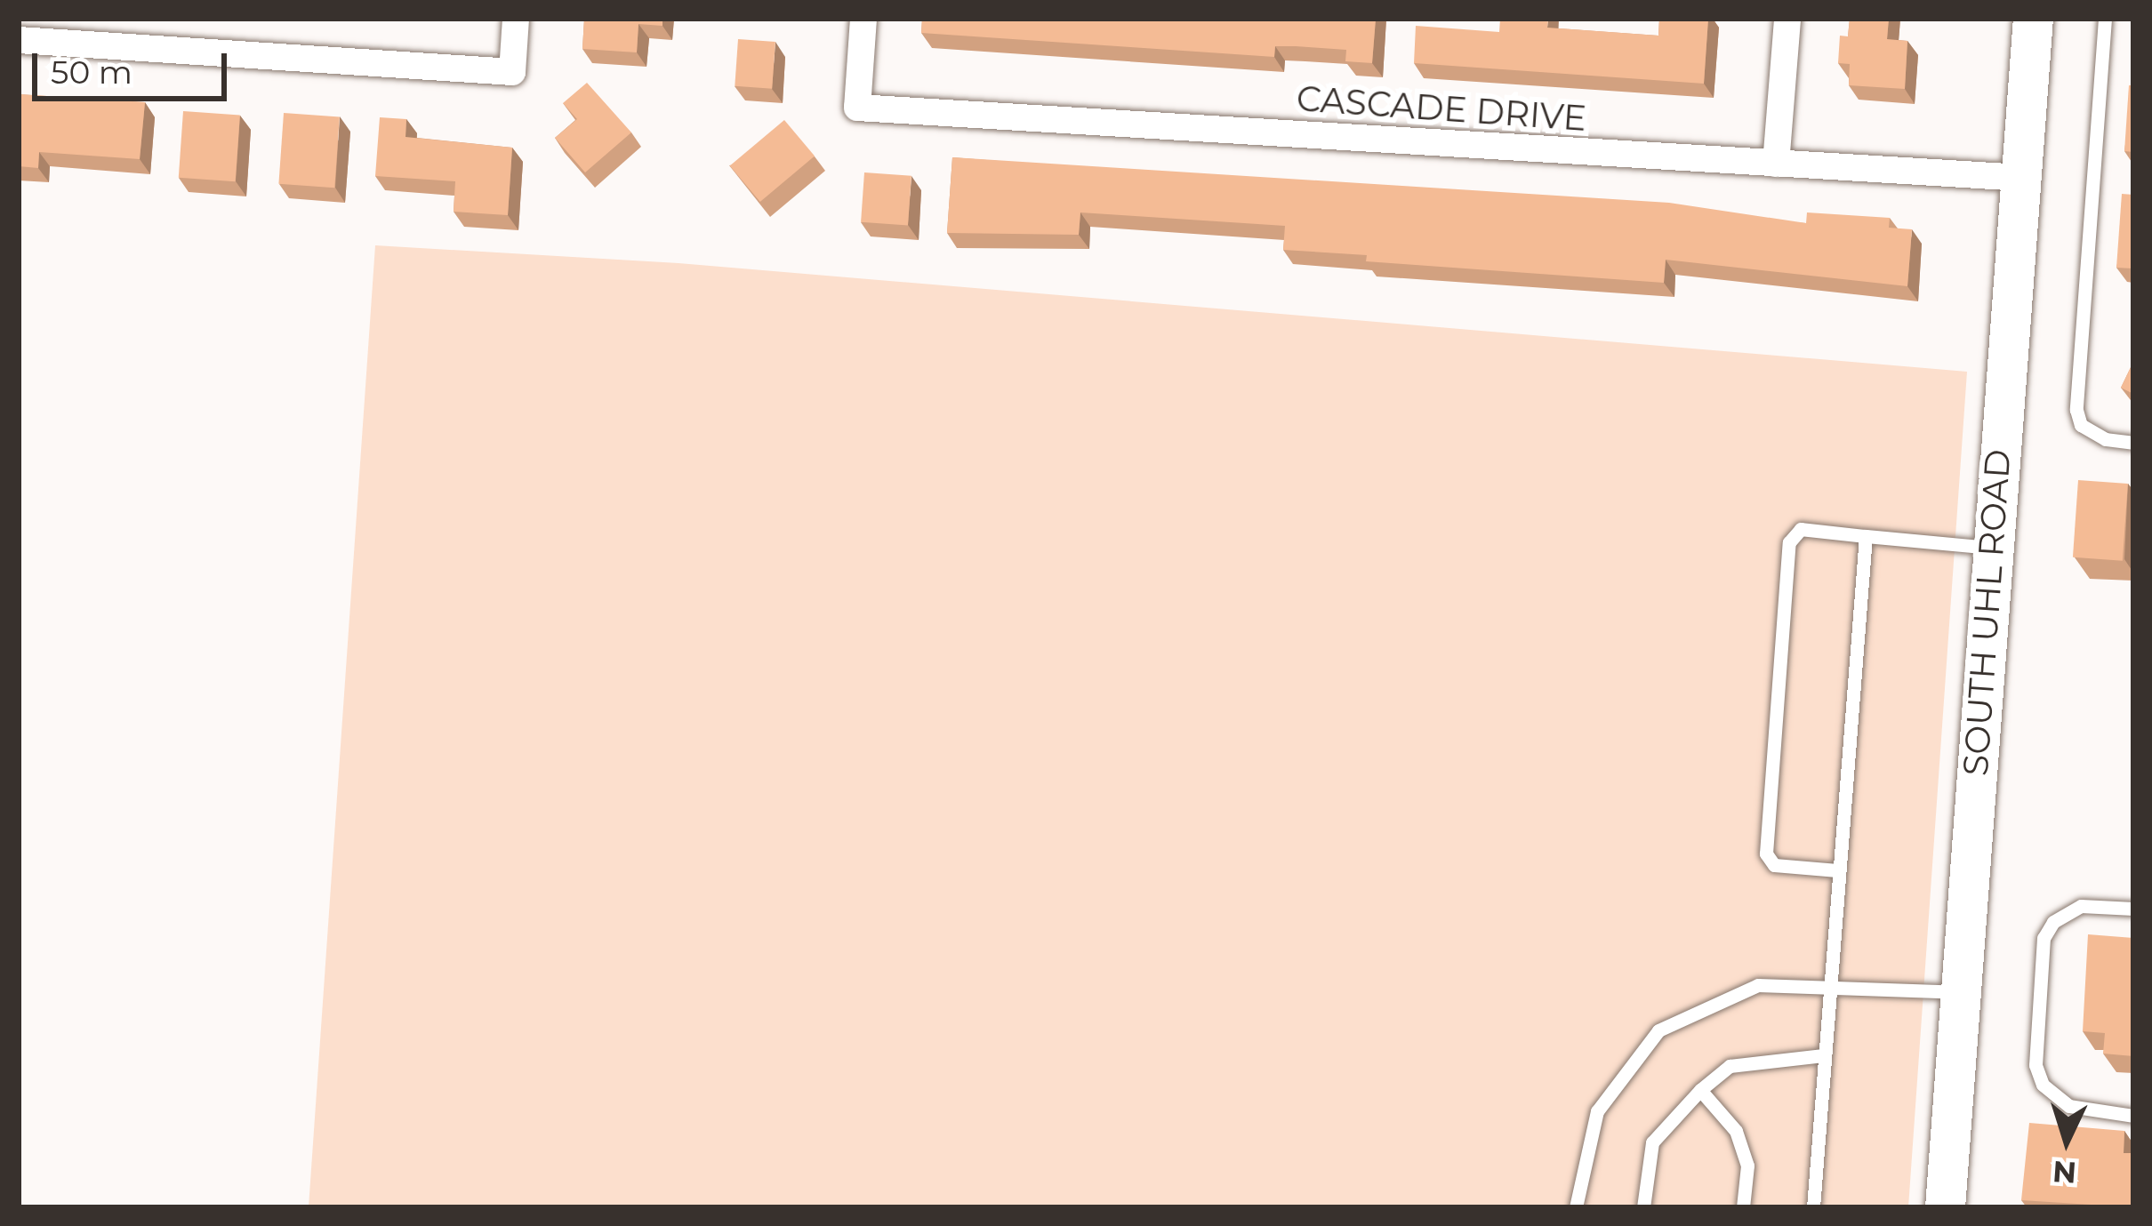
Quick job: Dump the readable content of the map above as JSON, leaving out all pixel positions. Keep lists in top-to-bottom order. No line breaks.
{"streets":{"main road":["SOUTH UHL ROAD"],"street":["CASCADE DRIVE"]},"crossings":[["CASCADE DRIVE","SOUTH UHL ROAD"]],"scale_bar":"50 m","north":"bottom"}
